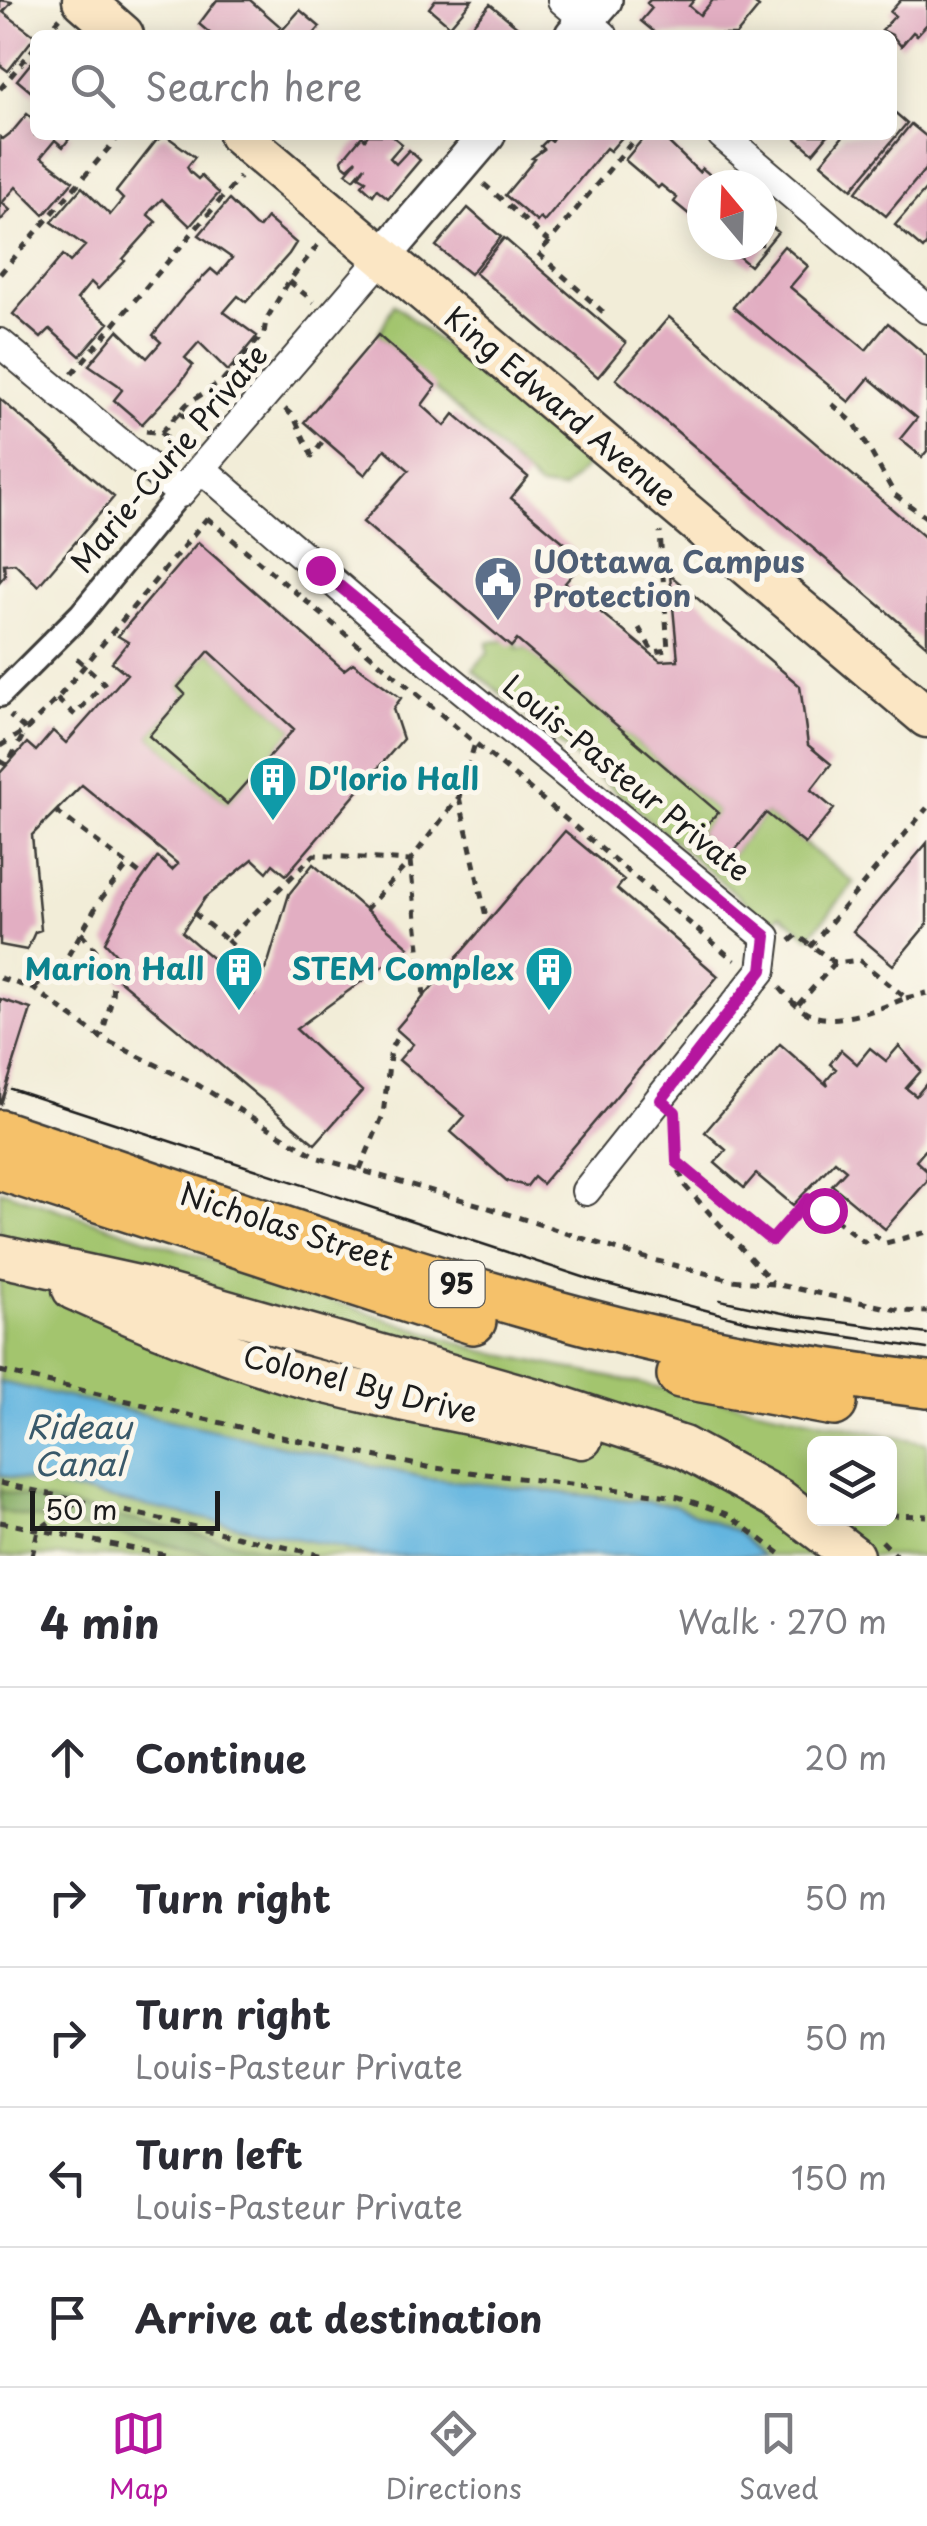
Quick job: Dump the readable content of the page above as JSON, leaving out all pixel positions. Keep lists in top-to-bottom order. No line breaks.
{"streets":{"main road":["King Edward Avenue","Nicholas Street","95","Colonel By Drive"],"street":["Marie-Curie Private","Louis-Pasteur Private"]},"crossings":[["King Edward Avenue","Marie-Curie Private"],["Marie-Curie Private","Louis-Pasteur Private"]],"water":["Rideau Canal"],"places":{"public building":["UOttawa Campus Protection"],"building":["D'lorio Hall","Marion Hall","STEM Complex"]},"scale_bar":"50 m","north":"top","page":{"search":"Search here","scale":"50 m","heading":["4 min","Walk · 270 m"],"list":[["Continue","20 m"],["Turn right","50 m"],["Turn right","Louis-Pasteur Private","50 m"],["Turn left","Louis-Pasteur Private","150 m"],"Arrive at destination"],"nav":["Map","Directions","Saved"]}}
